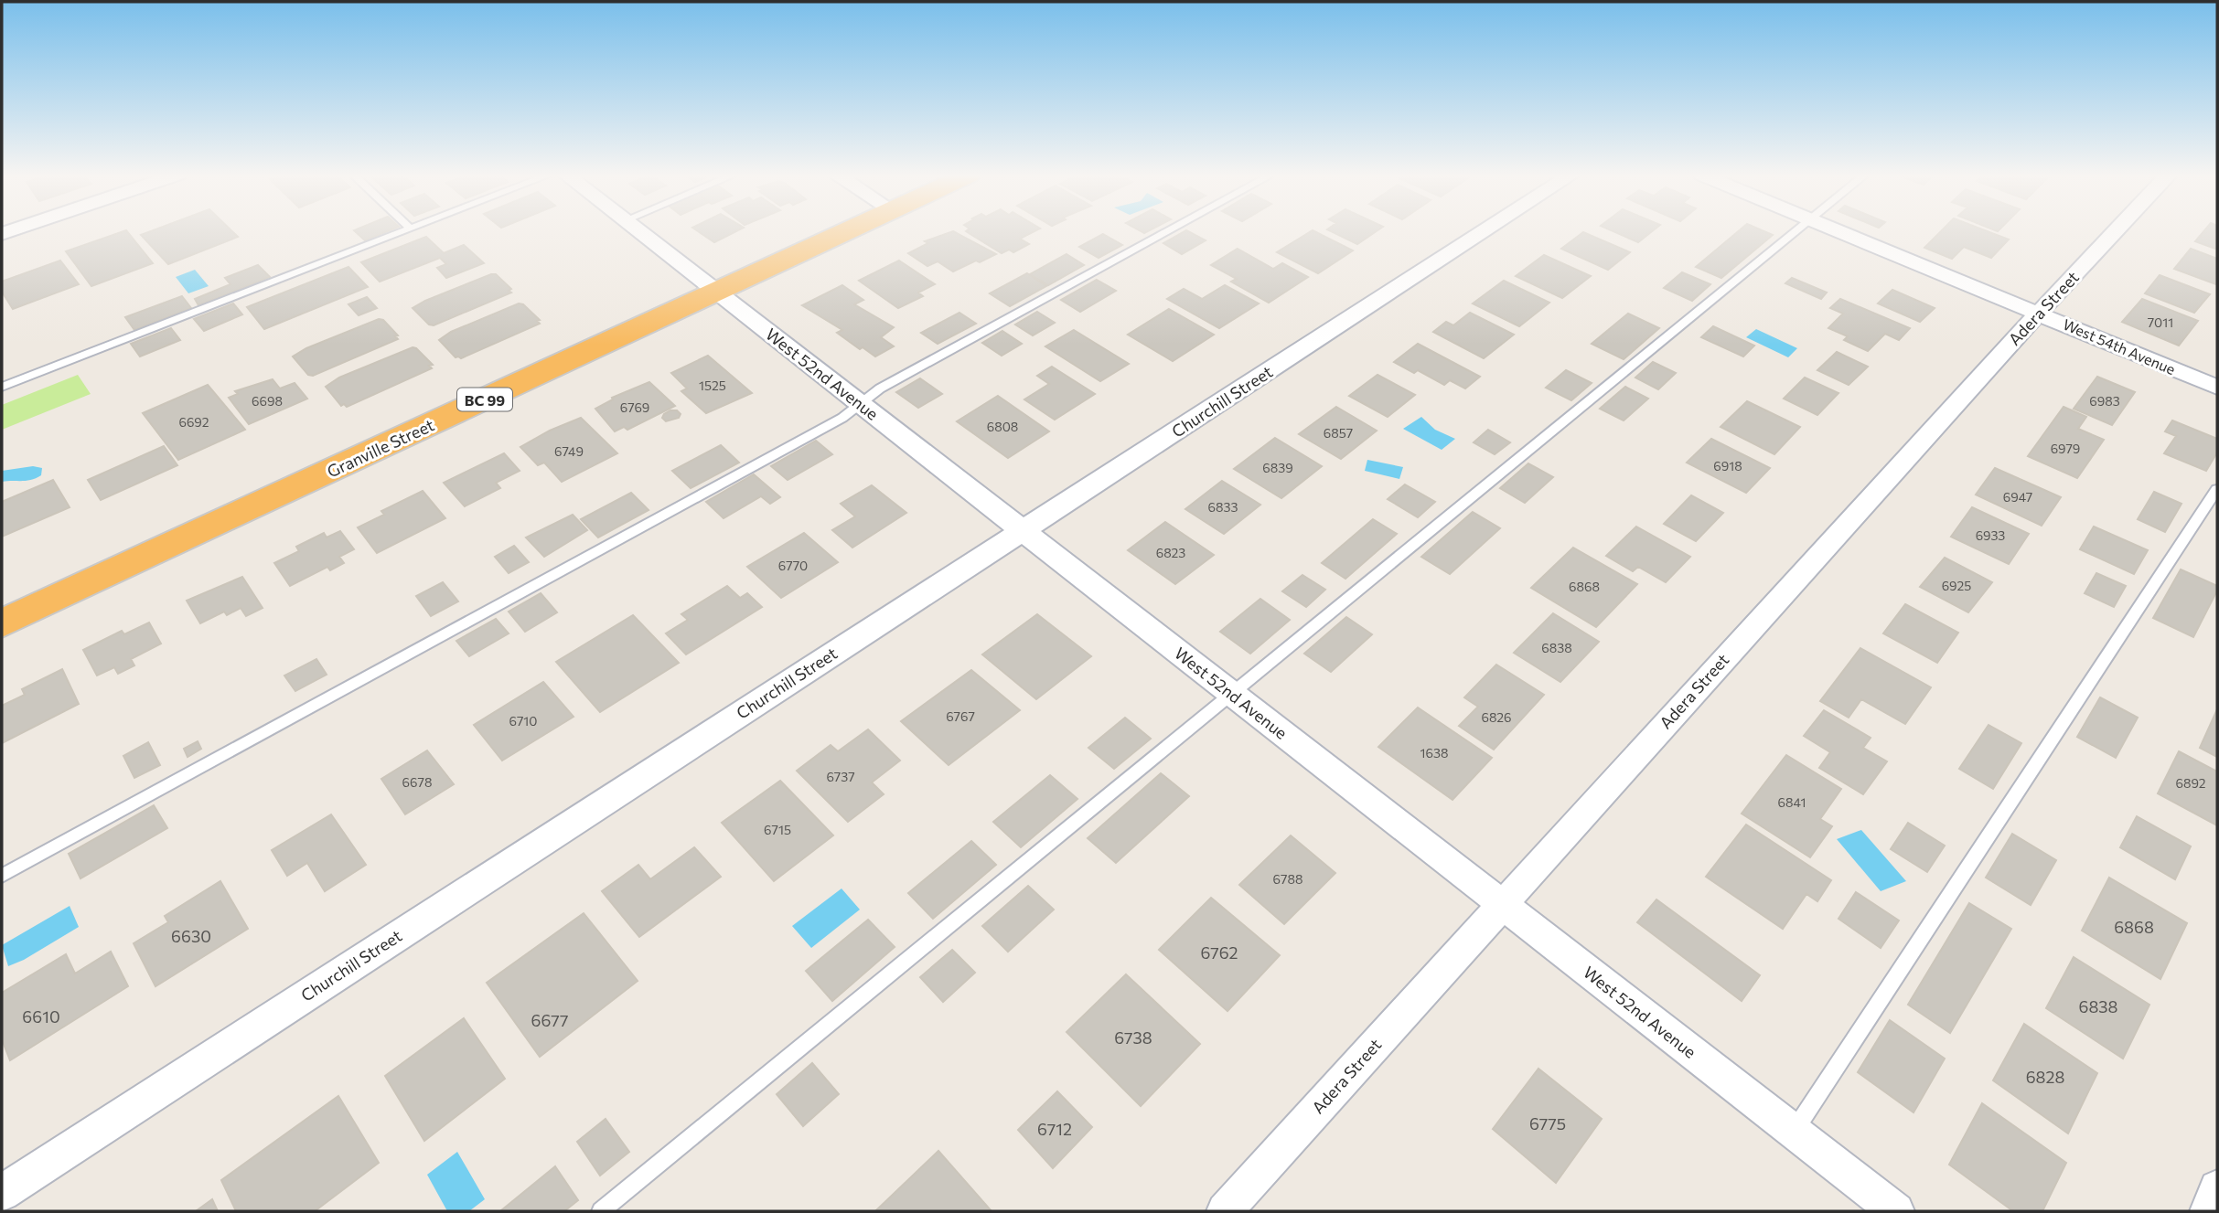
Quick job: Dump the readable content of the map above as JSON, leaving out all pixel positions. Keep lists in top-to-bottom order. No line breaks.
{"streets":{"highway":["BC 99","Granville Street"],"street":["Adera Street","West 54th Avenue","West 52nd Avenue","Churchill Street"]},"crossings":[["Adera Street","West 54th Avenue"],["Adera Street","West 52nd Avenue"],["West 52nd Avenue","Churchill Street"],["West 52nd Avenue","Granville Street"]],"house_numbers":["7011","1525","6698","6983","6769","6692","6808","6857","6979","6749","6918","6839","6947","6833","6933","6823","6770","6925","6868","6838","6767","6826","6710","1638","6737","6678","6892","6841","6715","6788","6868","6630","6762","6838","6610","6677","6738","6828","6775","6712"]}
